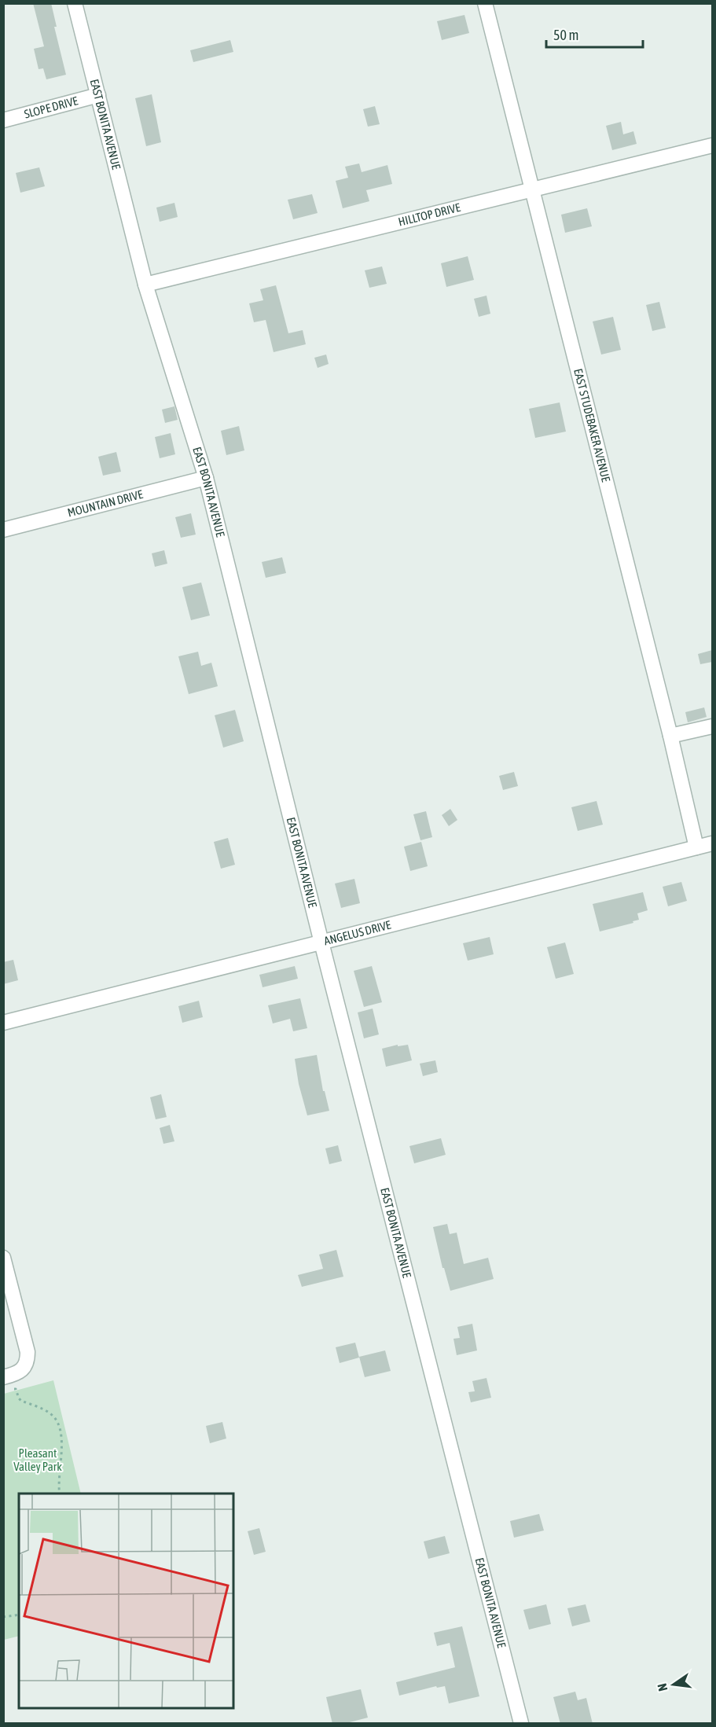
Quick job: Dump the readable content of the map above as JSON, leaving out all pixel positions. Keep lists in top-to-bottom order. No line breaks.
{"streets":{"street":["SLOPE DRIVE","EAST BONITA AVENUE","HILLTOP DRIVE","EAST STUDEBAKER AVENUE","MOUNTAIN DRIVE","ANGELUS DRIVE"]},"crossings":[["SLOPE DRIVE","EAST BONITA AVENUE"],["EAST BONITA AVENUE","HILLTOP DRIVE"],["EAST BONITA AVENUE","MOUNTAIN DRIVE"],["EAST BONITA AVENUE","ANGELUS DRIVE"],["HILLTOP DRIVE","EAST STUDEBAKER AVENUE"],["EAST STUDEBAKER AVENUE","ANGELUS DRIVE"]],"parks":["Pleasant Valley Park"],"scale_bar":"50 m","north":"left"}
